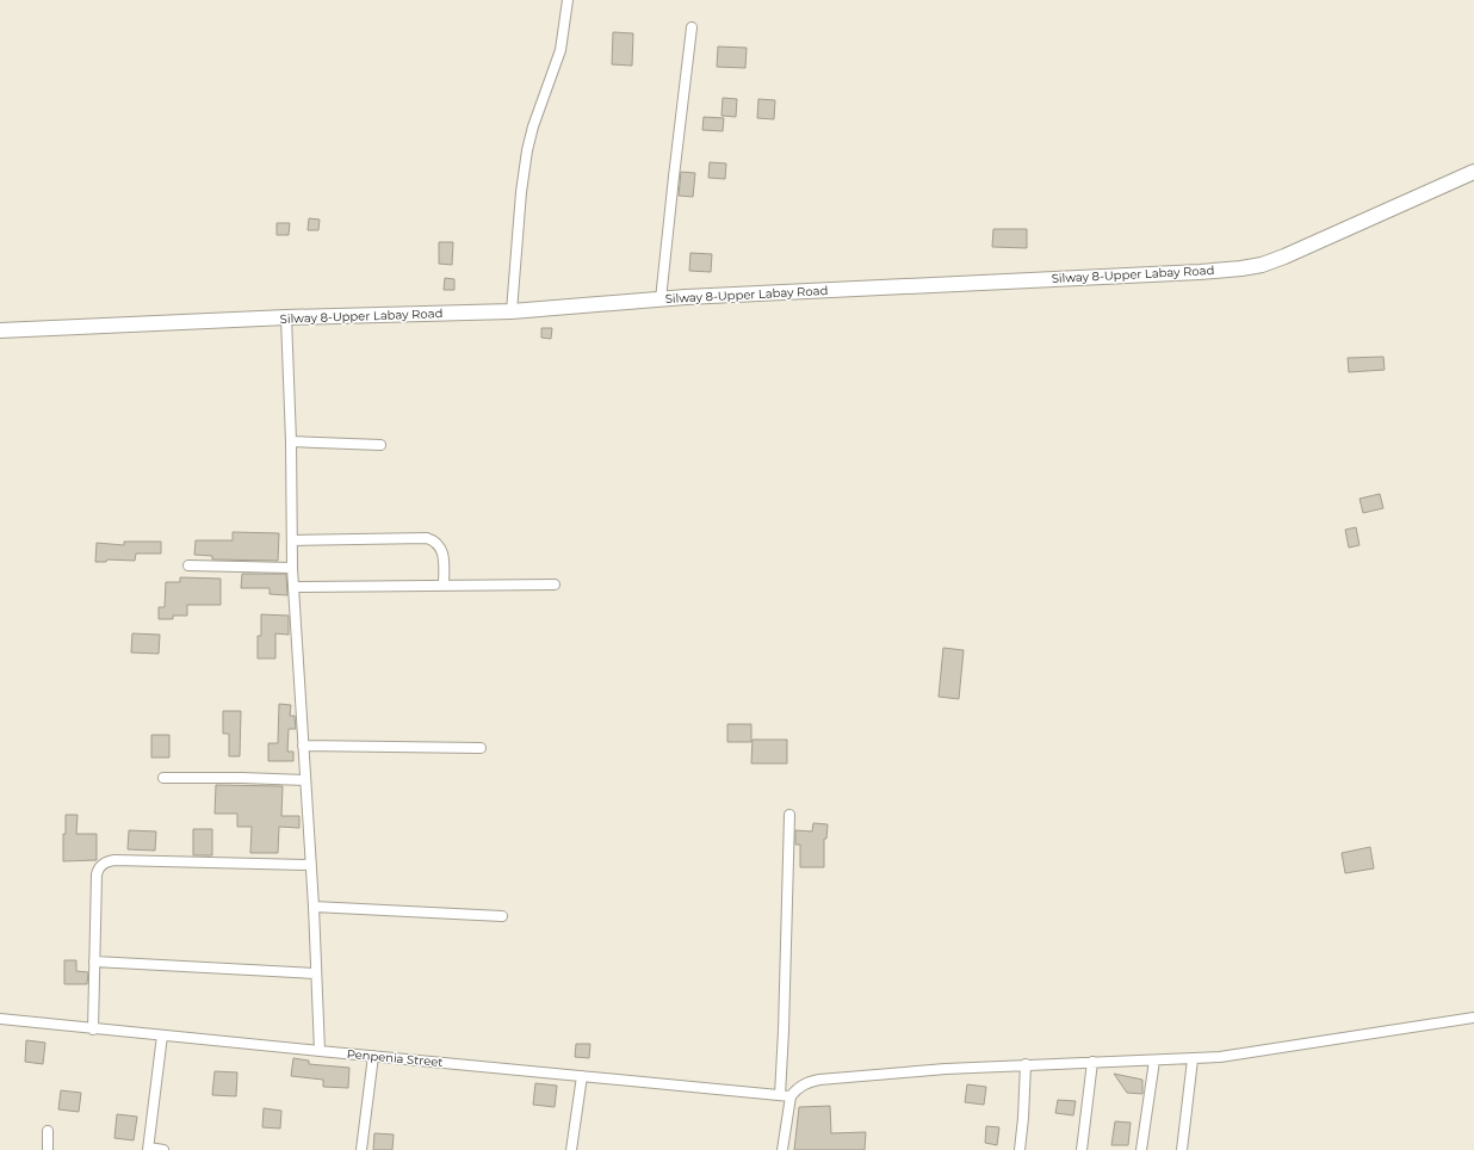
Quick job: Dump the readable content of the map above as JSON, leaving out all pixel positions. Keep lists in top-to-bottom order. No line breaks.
{"streets":{"main road":["Silway 8-Upper Labay Road"],"street":["Penpenia Street"]}}
